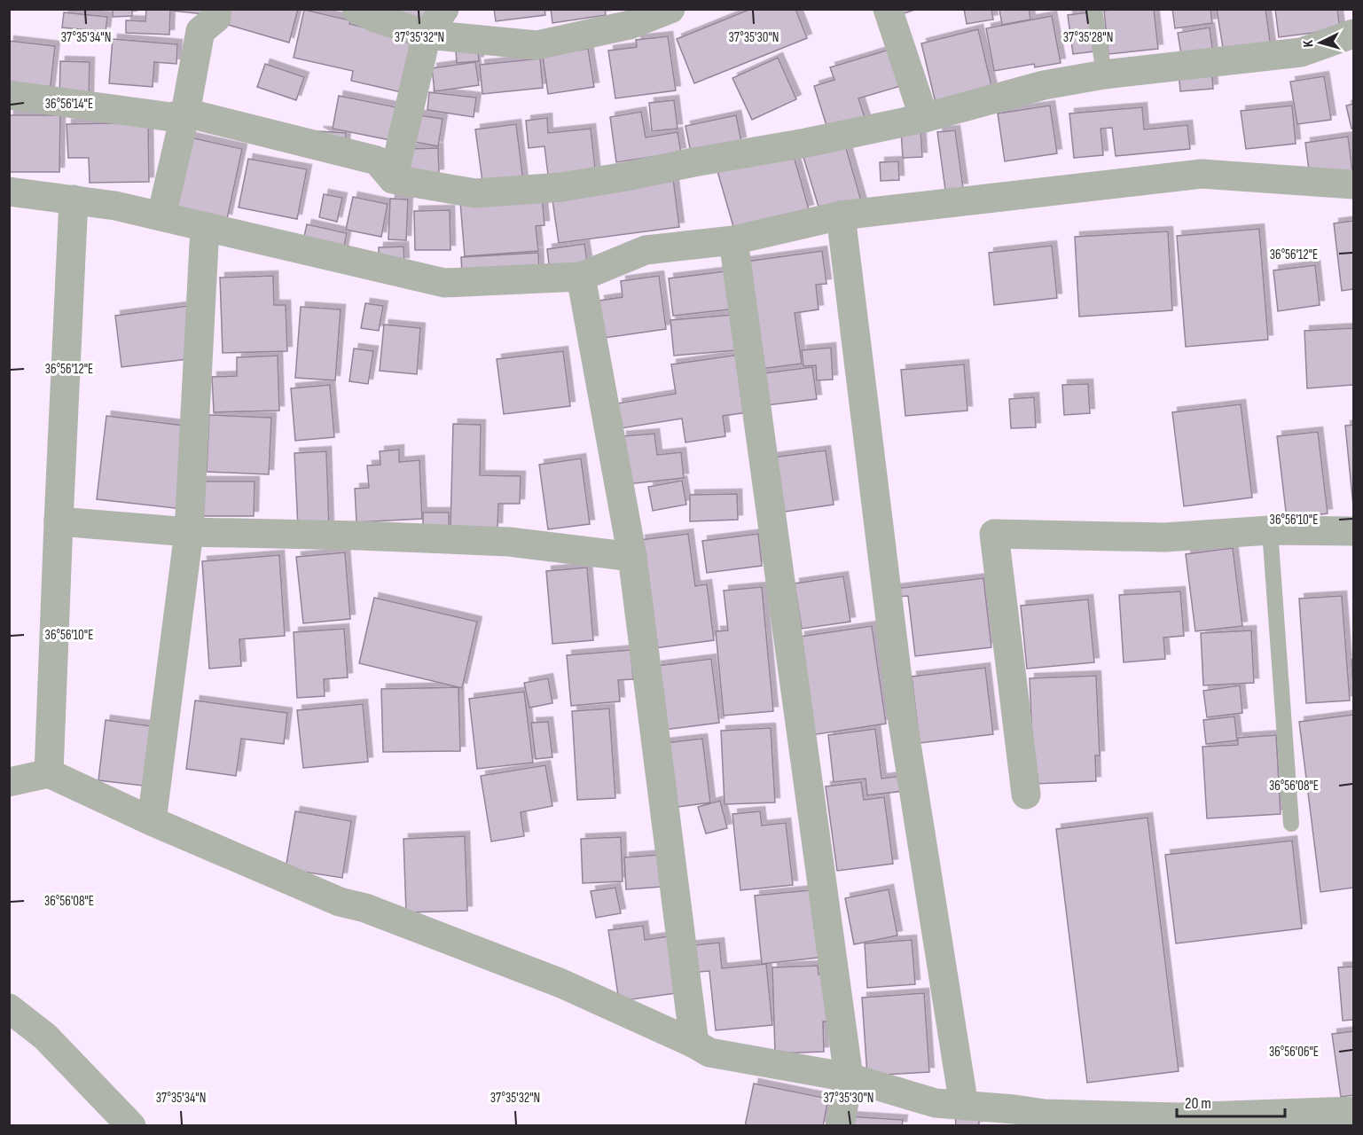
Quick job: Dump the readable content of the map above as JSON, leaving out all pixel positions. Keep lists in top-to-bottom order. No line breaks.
{"scale_bar":"20 m","north":"left","coordinates":["37°35'34\"N","37°35'32\"N","37°35'30\"N","37°35'28\"N","36°56'14\"E","36°56'12\"E","36°56'10\"E","36°56'08\"E","36°56'06\"E"]}
